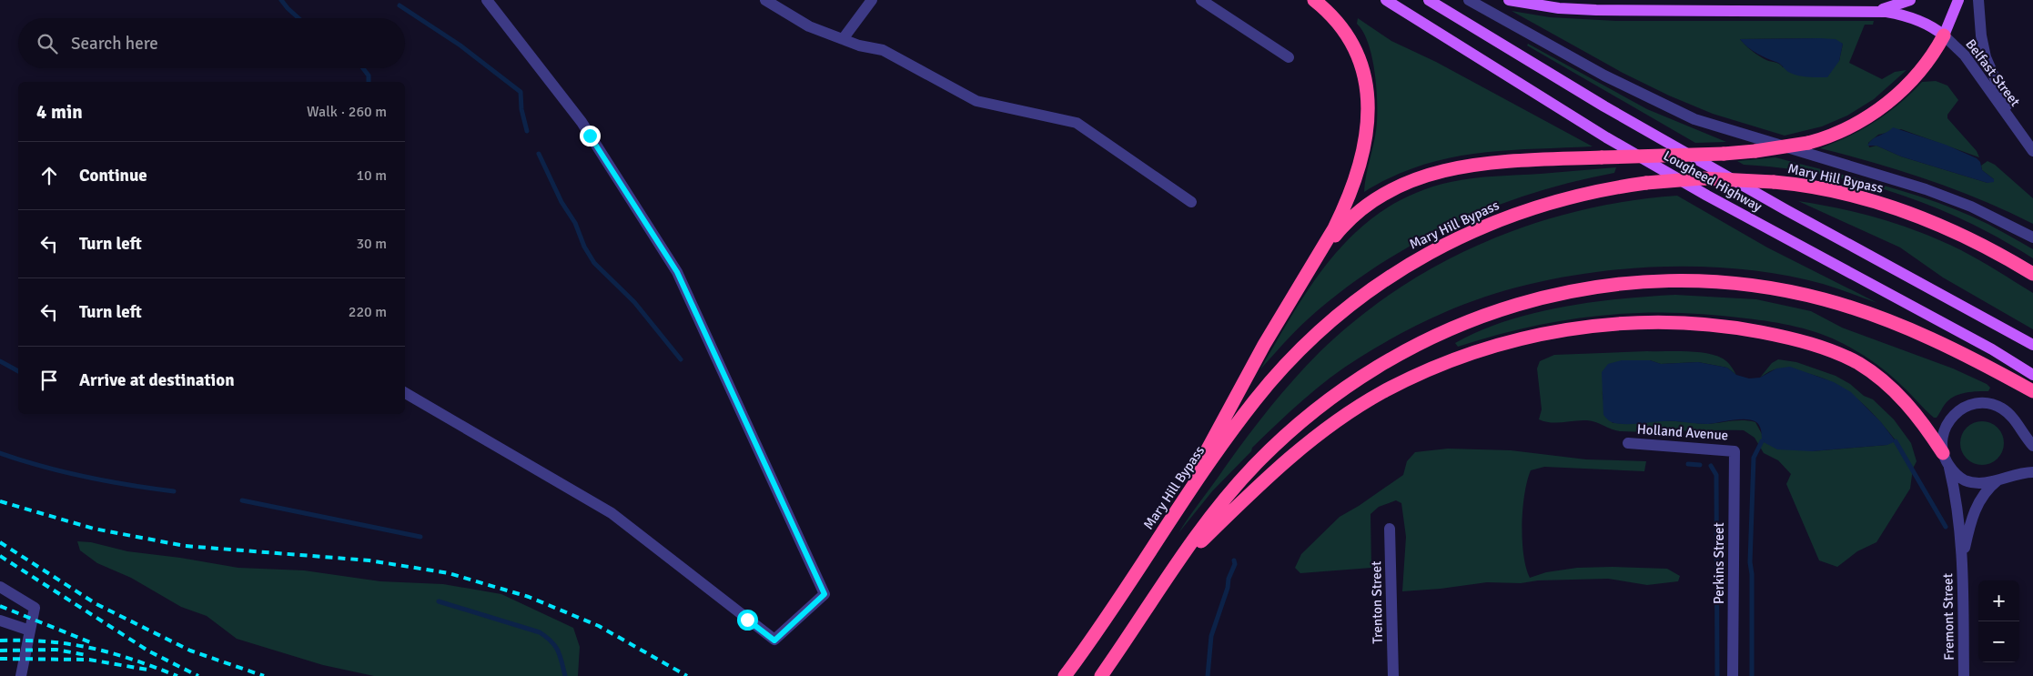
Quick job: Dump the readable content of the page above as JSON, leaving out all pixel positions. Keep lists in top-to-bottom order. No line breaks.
{"streets":{"highway":["Mary Hill Bypass"],"main road":["Lougheed Highway"],"street":["Belfast Street","Holland Avenue","Perkins Street","Trenton Street","Fremont Street"]},"crossings":[["Holland Avenue","Perkins Street"]],"page":{"search":"Search here","heading":["4 min","Walk · 260 m"],"list":[["Continue","10 m"],["Turn left","30 m"],["Turn left","220 m"],"Arrive at destination"],"map_buttons":["+","−"]}}
